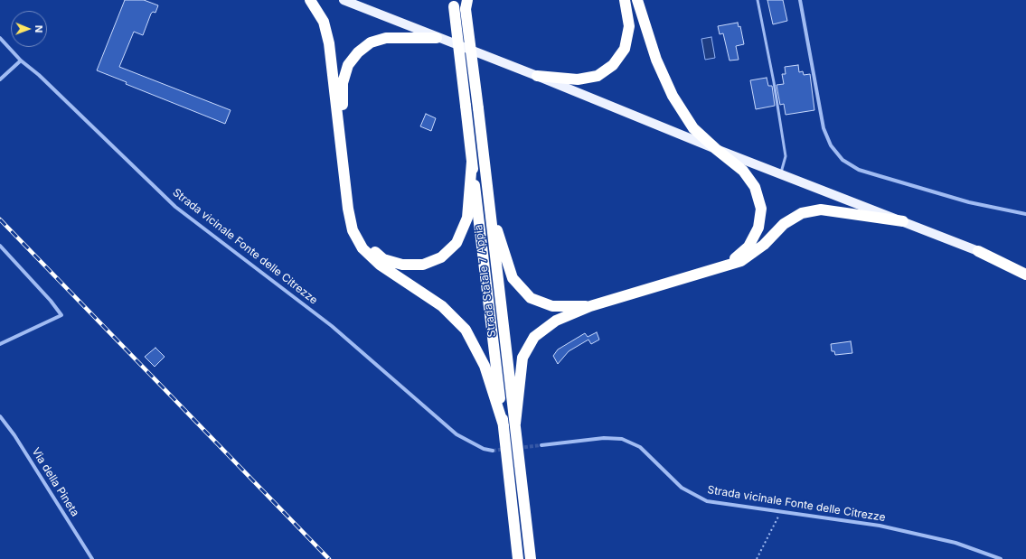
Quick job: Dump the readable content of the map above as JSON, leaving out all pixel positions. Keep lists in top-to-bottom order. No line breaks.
{"streets":{"highway":["Strada Statale 7 Appia"],"street":["Strada vicinale Fonte delle Citrezze","Via della Pineta"]},"north":"right"}
